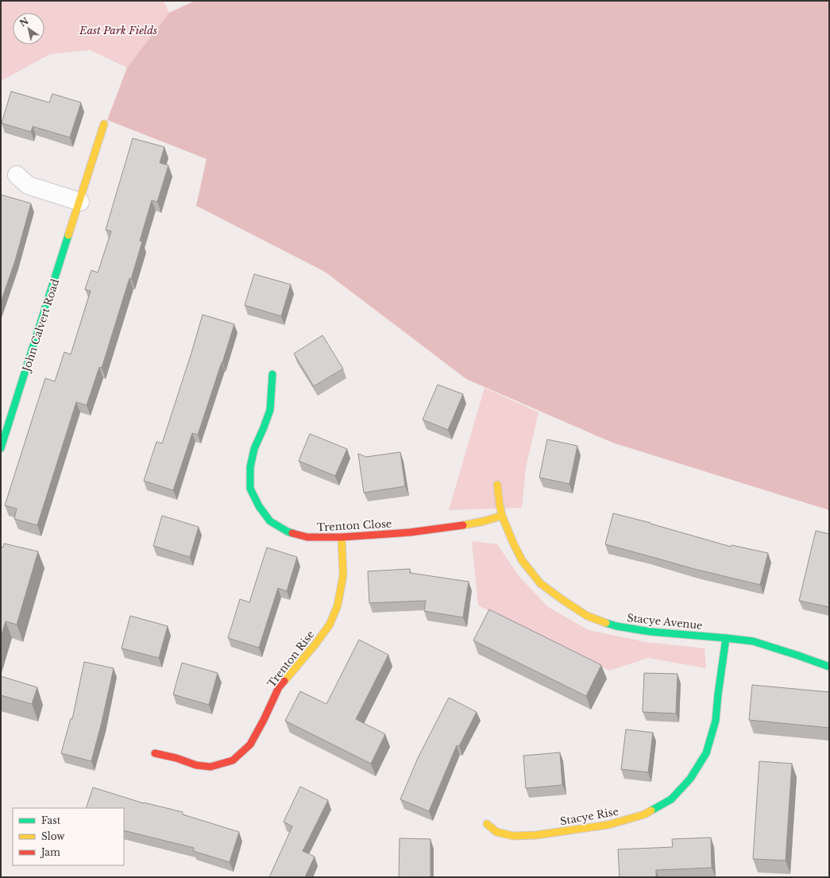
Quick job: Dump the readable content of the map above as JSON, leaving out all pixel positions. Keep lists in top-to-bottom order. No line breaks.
{"streets":{"street":["John Calvert Road","Trenton Close","Stacye Avenue","Trenton Rise","Stacye Rise"]},"crossings":[["Trenton Close","Stacye Avenue"],["Trenton Close","Trenton Rise"],["Stacye Avenue","Stacye Rise"]],"parks":["East Park Fields"],"legend":["Fast","Slow","Jam"],"north":"top left"}
